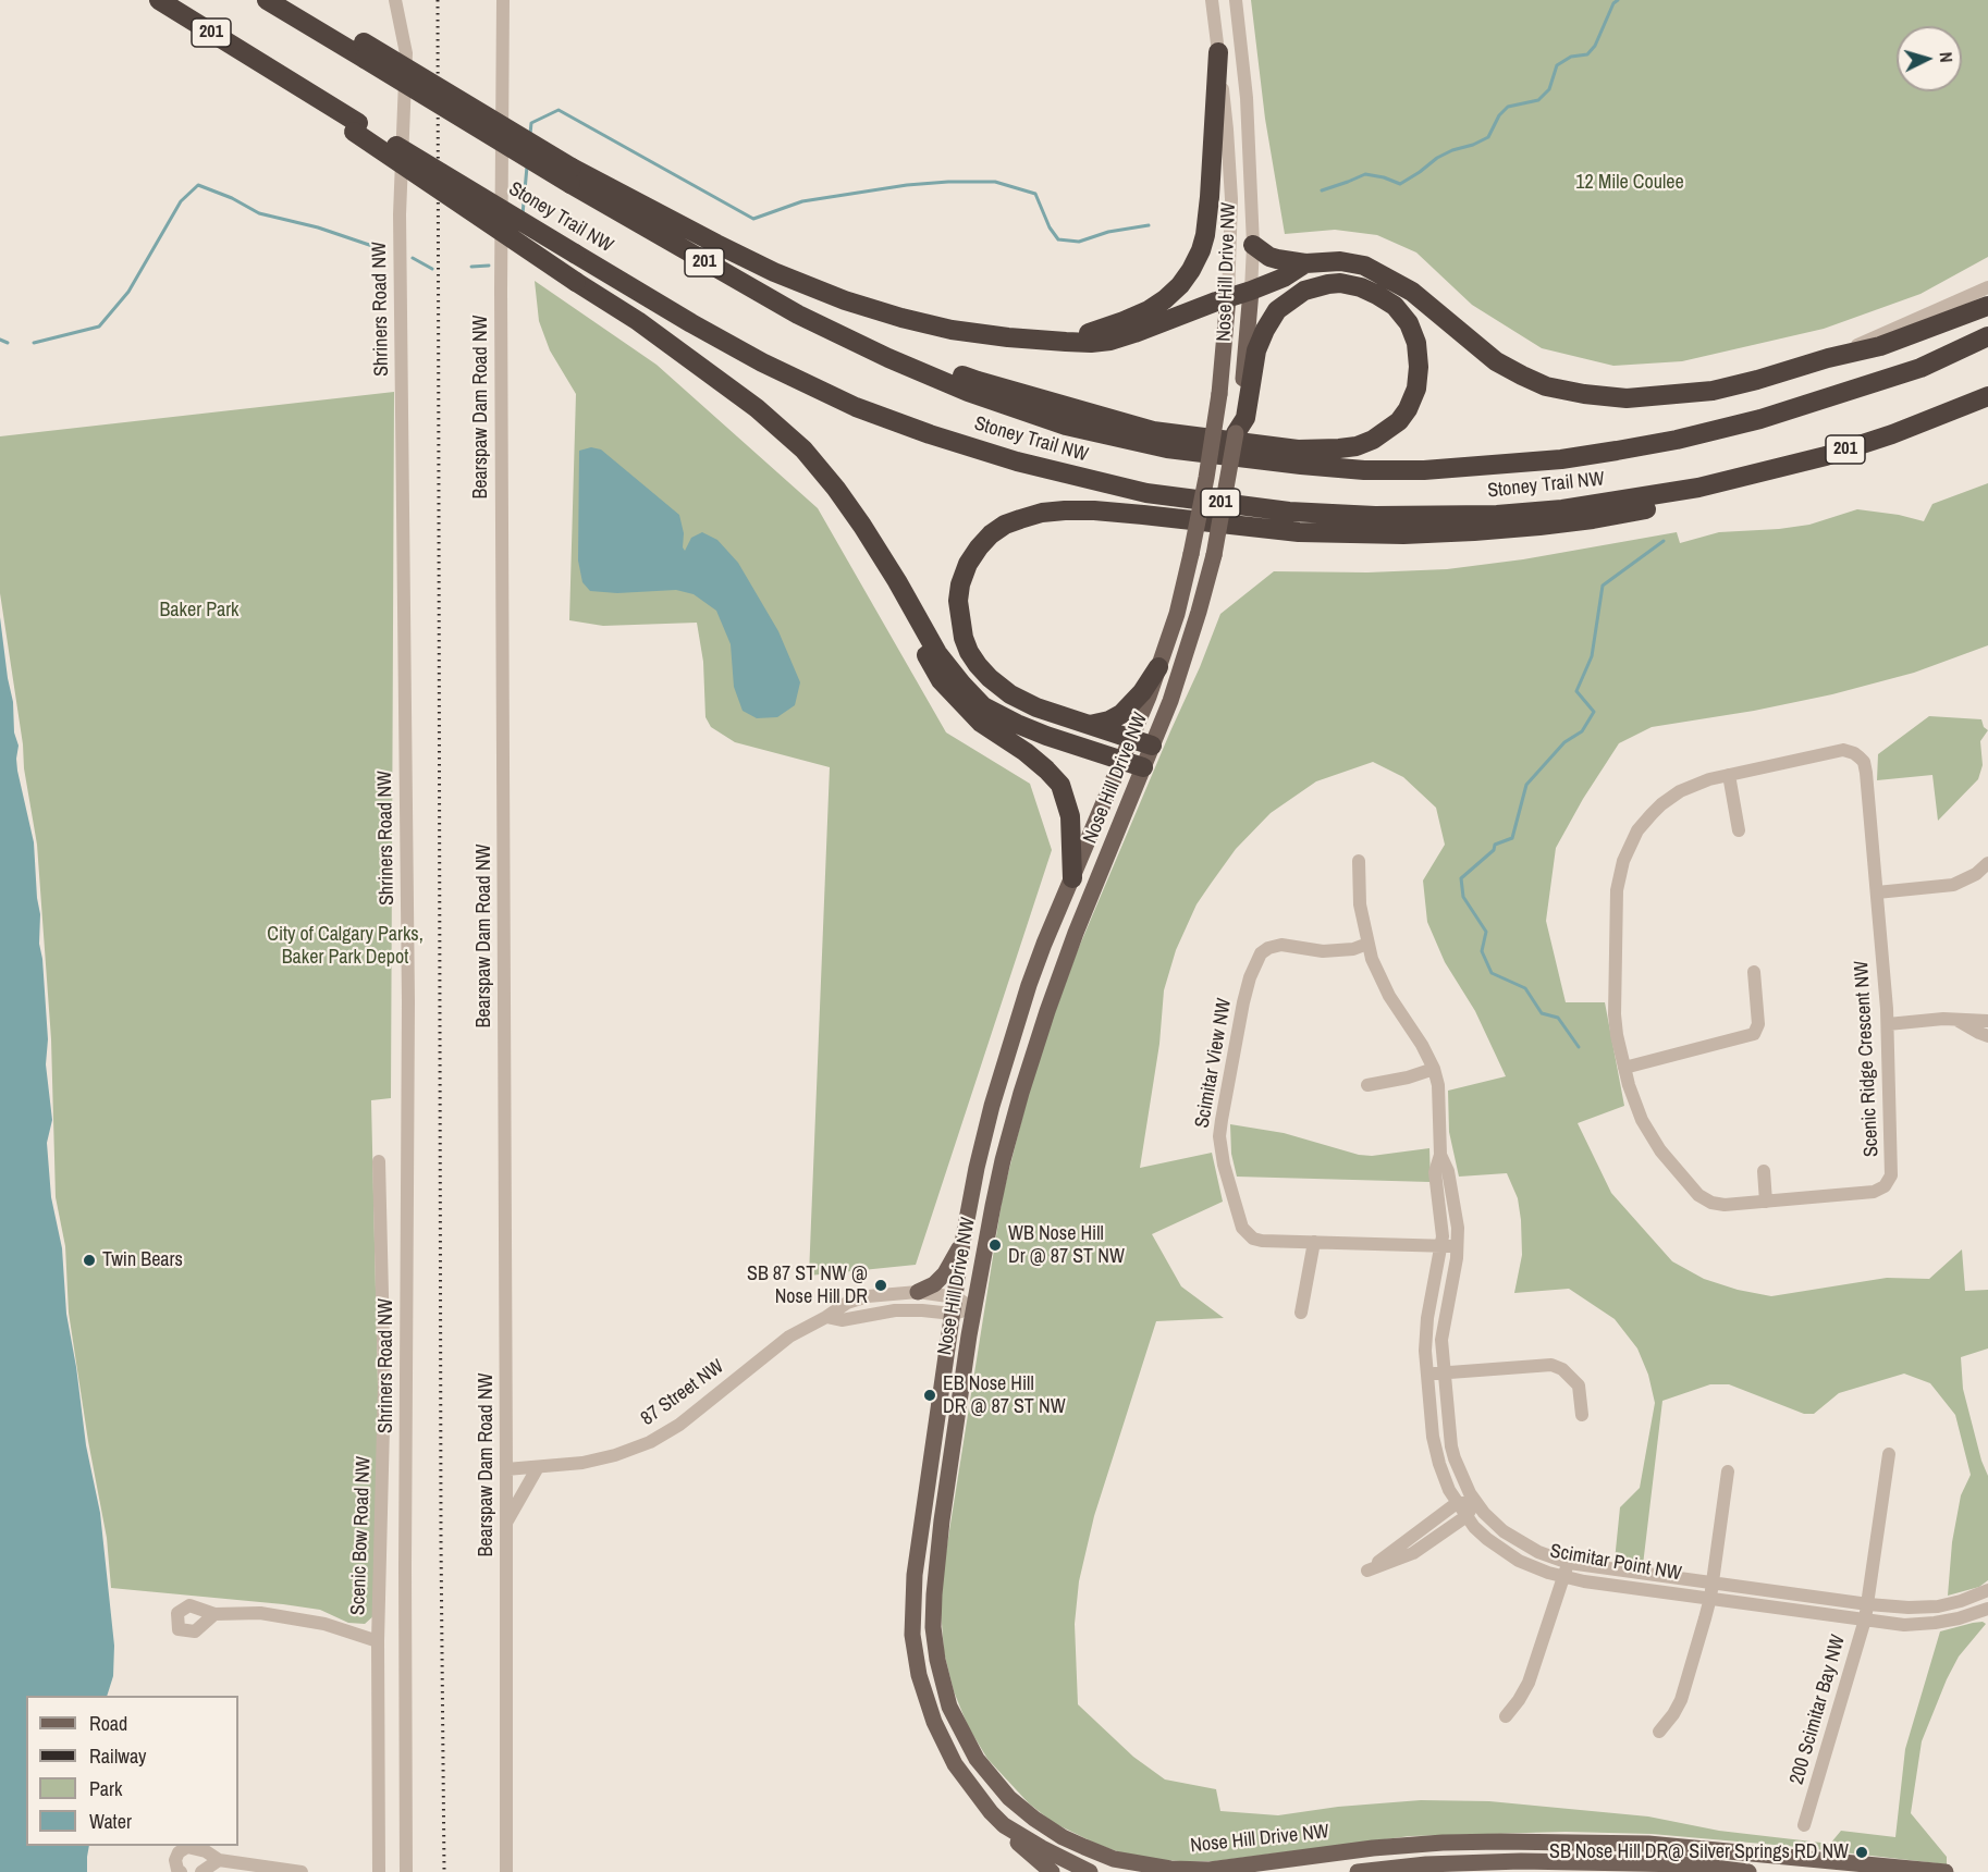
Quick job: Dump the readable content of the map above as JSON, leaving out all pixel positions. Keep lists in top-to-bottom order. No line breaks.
{"streets":{"highway":["201","Stoney Trail NW"],"main road":["Nose Hill Drive NW"],"street":["Shriners Road NW","Bearspaw Dam Road NW","Scenic Ridge Crescent NW","Scimitar View NW","87 Street NW","Scenic Bow Road NW","Scimitar Point NW","200 Scimitar Bay NW"]},"crossings":[["Nose Hill Drive NW","87 Street NW"],["Bearspaw Dam Road NW","87 Street NW"],["Scimitar View NW","Scimitar Point NW"],["Scimitar Point NW","200 Scimitar Bay NW"]],"parks":["12 Mile Coulee","Baker Park","City of Calgary Parks, Baker Park Depot"],"places":["WB Nose Hill Dr @ 87 ST NW","Twin Bears","SB 87 ST NW @ Nose Hill DR","EB Nose Hill DR @ 87 ST NW","SB Nose Hill DR@ Silver Springs RD NW"],"legend":["Road","Railway","Park","Water"],"north":"right"}
